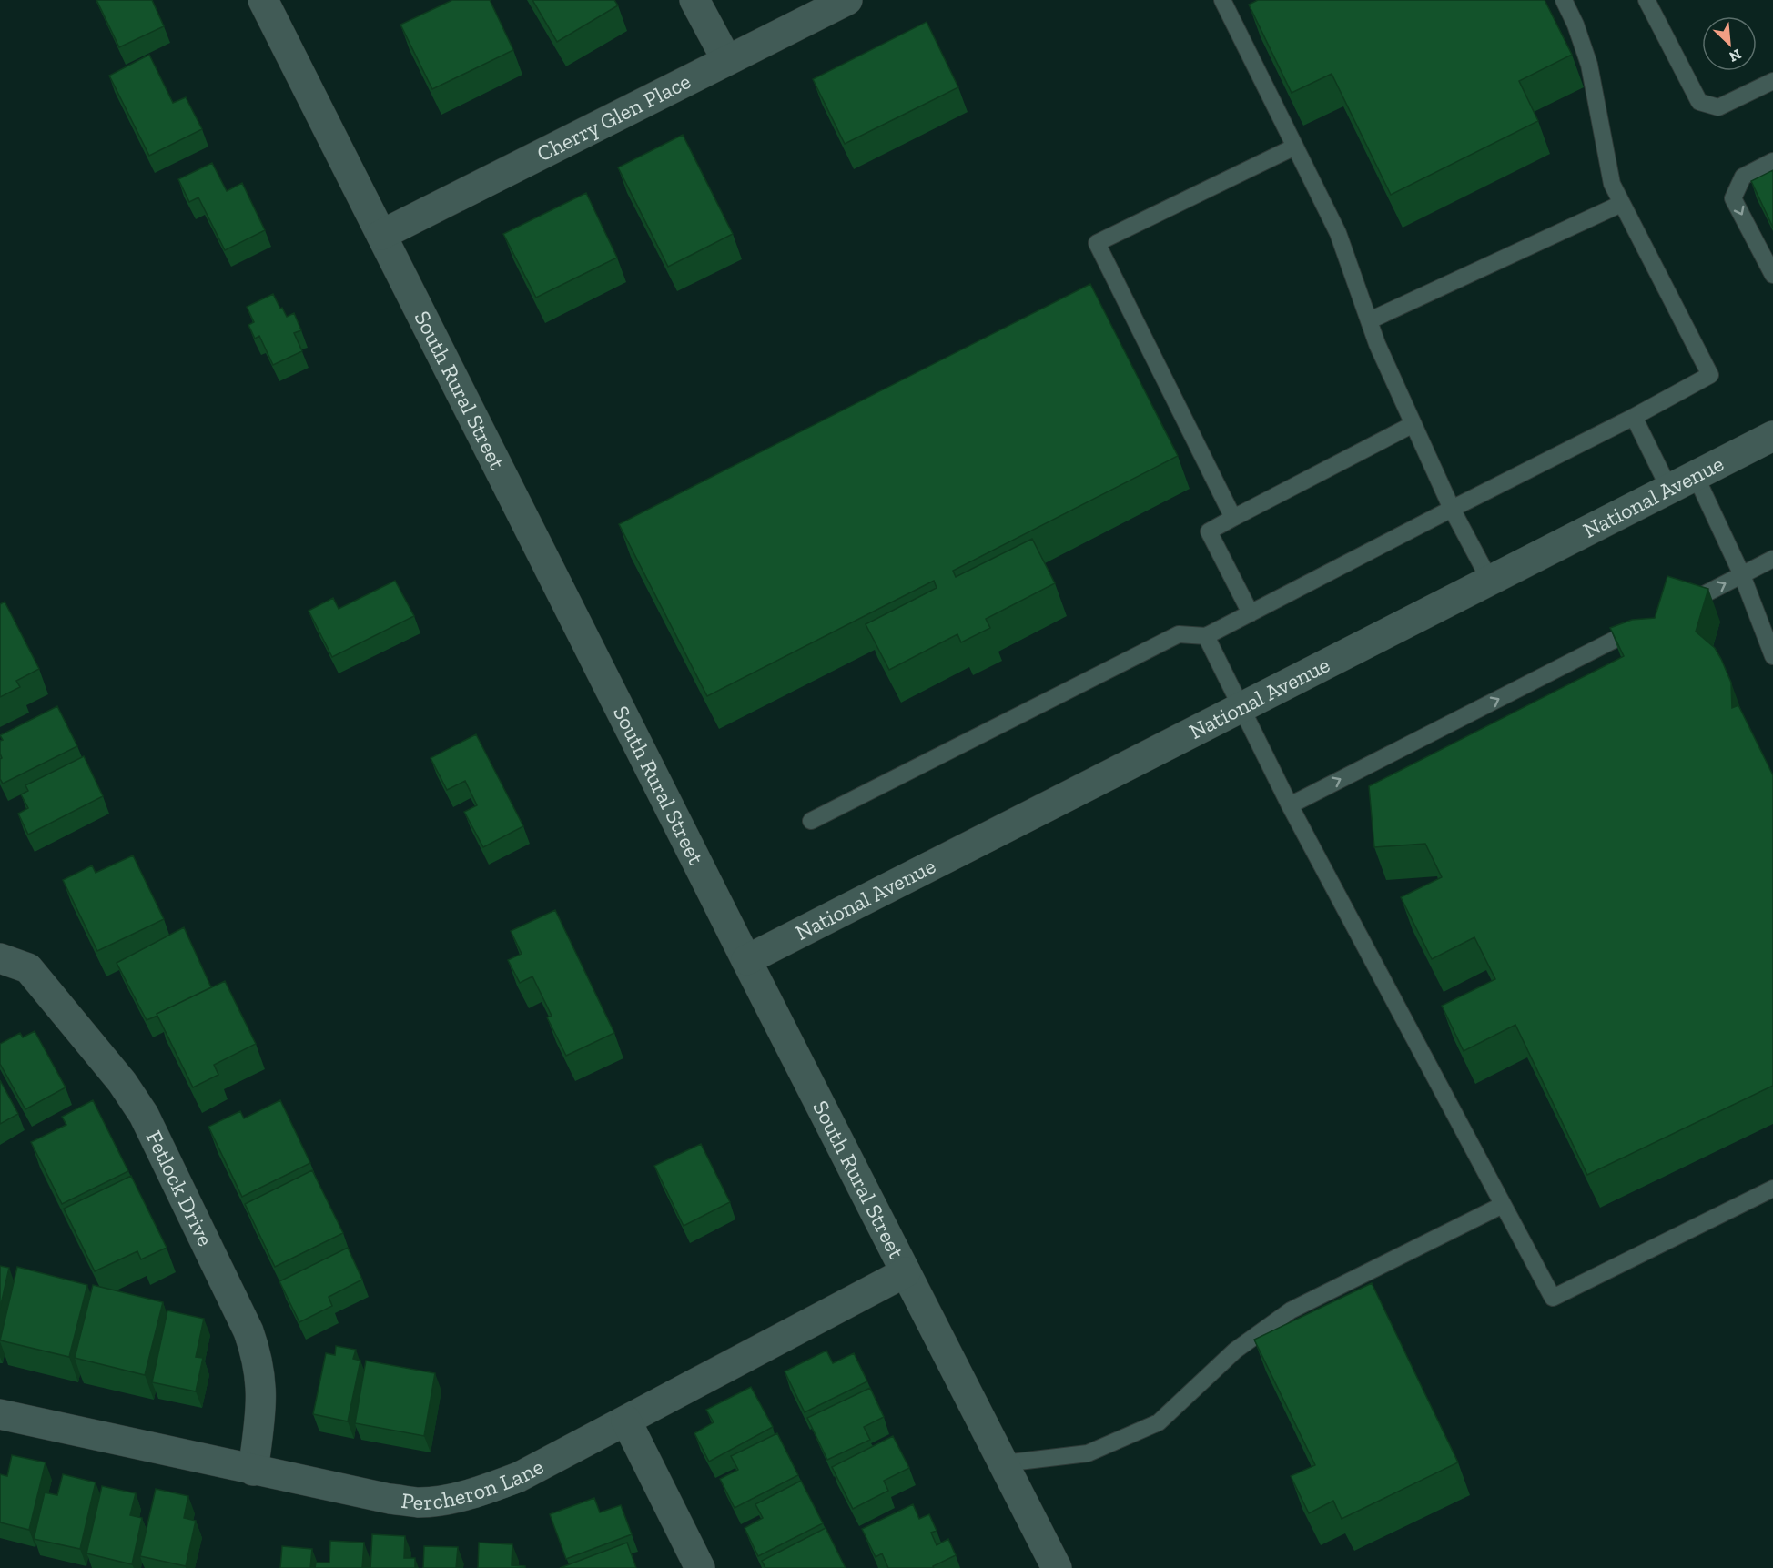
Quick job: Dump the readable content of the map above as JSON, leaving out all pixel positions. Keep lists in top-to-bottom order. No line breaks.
{"streets":{"street":["Cherry Glen Place","South Rural Street","National Avenue","Fetlock Drive","Percheron Lane"]},"crossings":[["Cherry Glen Place","South Rural Street"],["South Rural Street","National Avenue"],["South Rural Street","Percheron Lane"],["Fetlock Drive","Percheron Lane"]],"north":"bottom right"}
